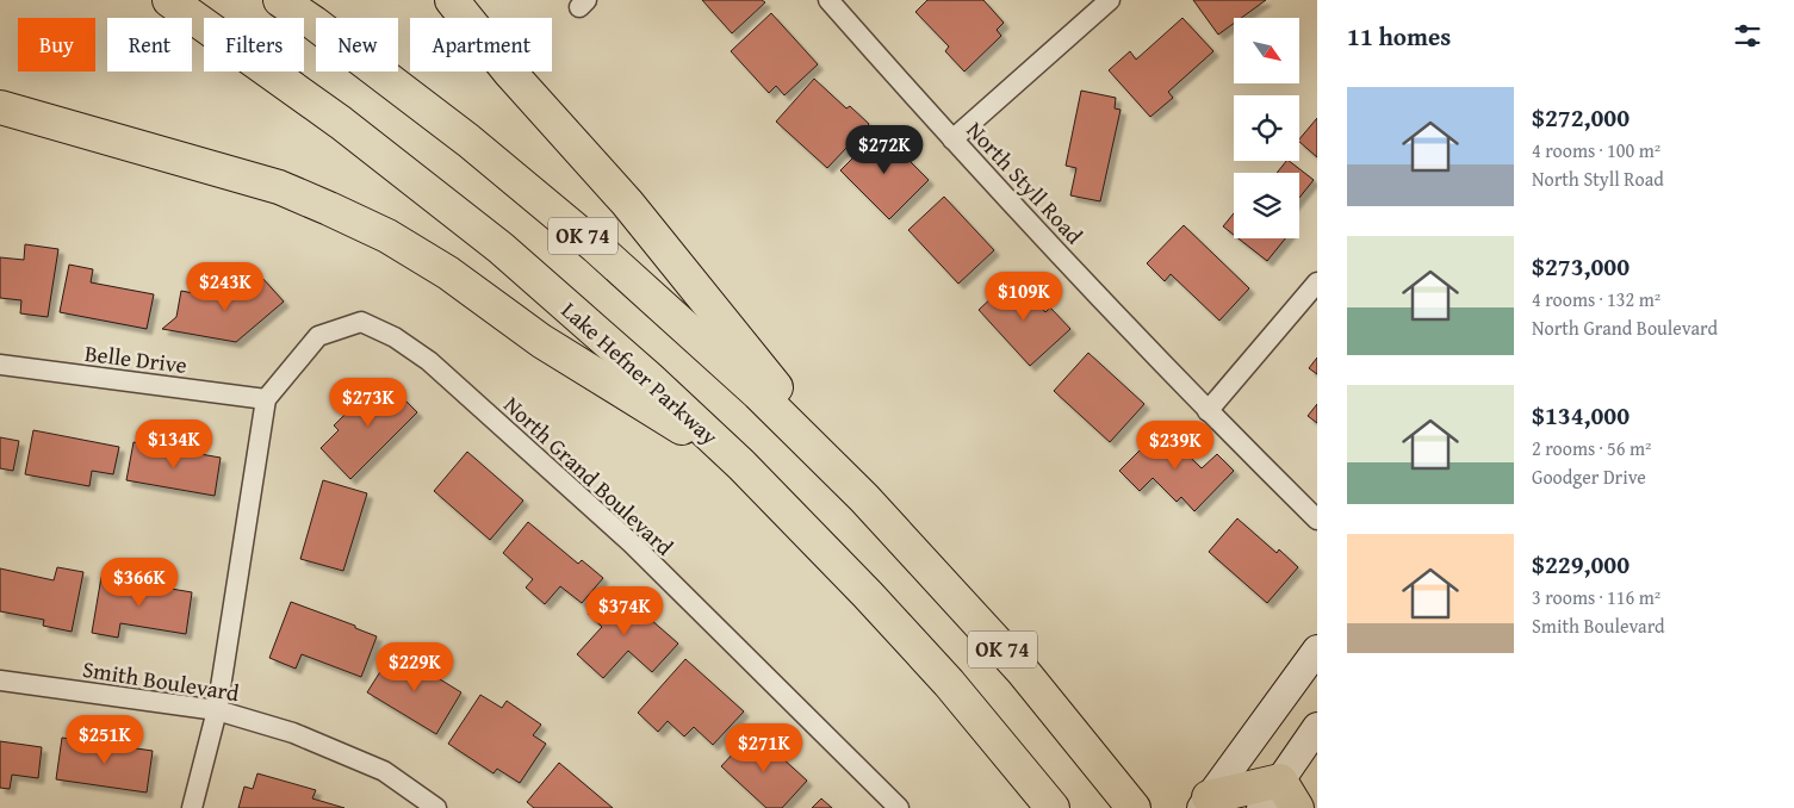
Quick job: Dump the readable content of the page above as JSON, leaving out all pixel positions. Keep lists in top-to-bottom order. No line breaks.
{"streets":{"highway":["OK 74","Lake Hefner Parkway"],"street":["North Styll Road","Belle Drive","North Grand Boulevard","Smith Boulevard"]},"crossings":[["Belle Drive","North Grand Boulevard"]],"north":"bottom right","page":{"heading":"11 homes","chip":["Buy","Rent","Filters","New","Apartment"],"list":[{"name":"$272,000","note":"4 rooms · 100 m² · North Styll Road"},{"name":"$273,000","note":"4 rooms · 132 m² · North Grand Boulevard"},{"name":"$134,000","note":"2 rooms · 56 m² · Goodger Drive"},{"name":"$229,000","note":"3 rooms · 116 m² · Smith Boulevard"}],"price":["$272K","$243K","$109K","$273K","$134K","$239K","$366K","$374K","$229K","$251K","$271K"]}}
